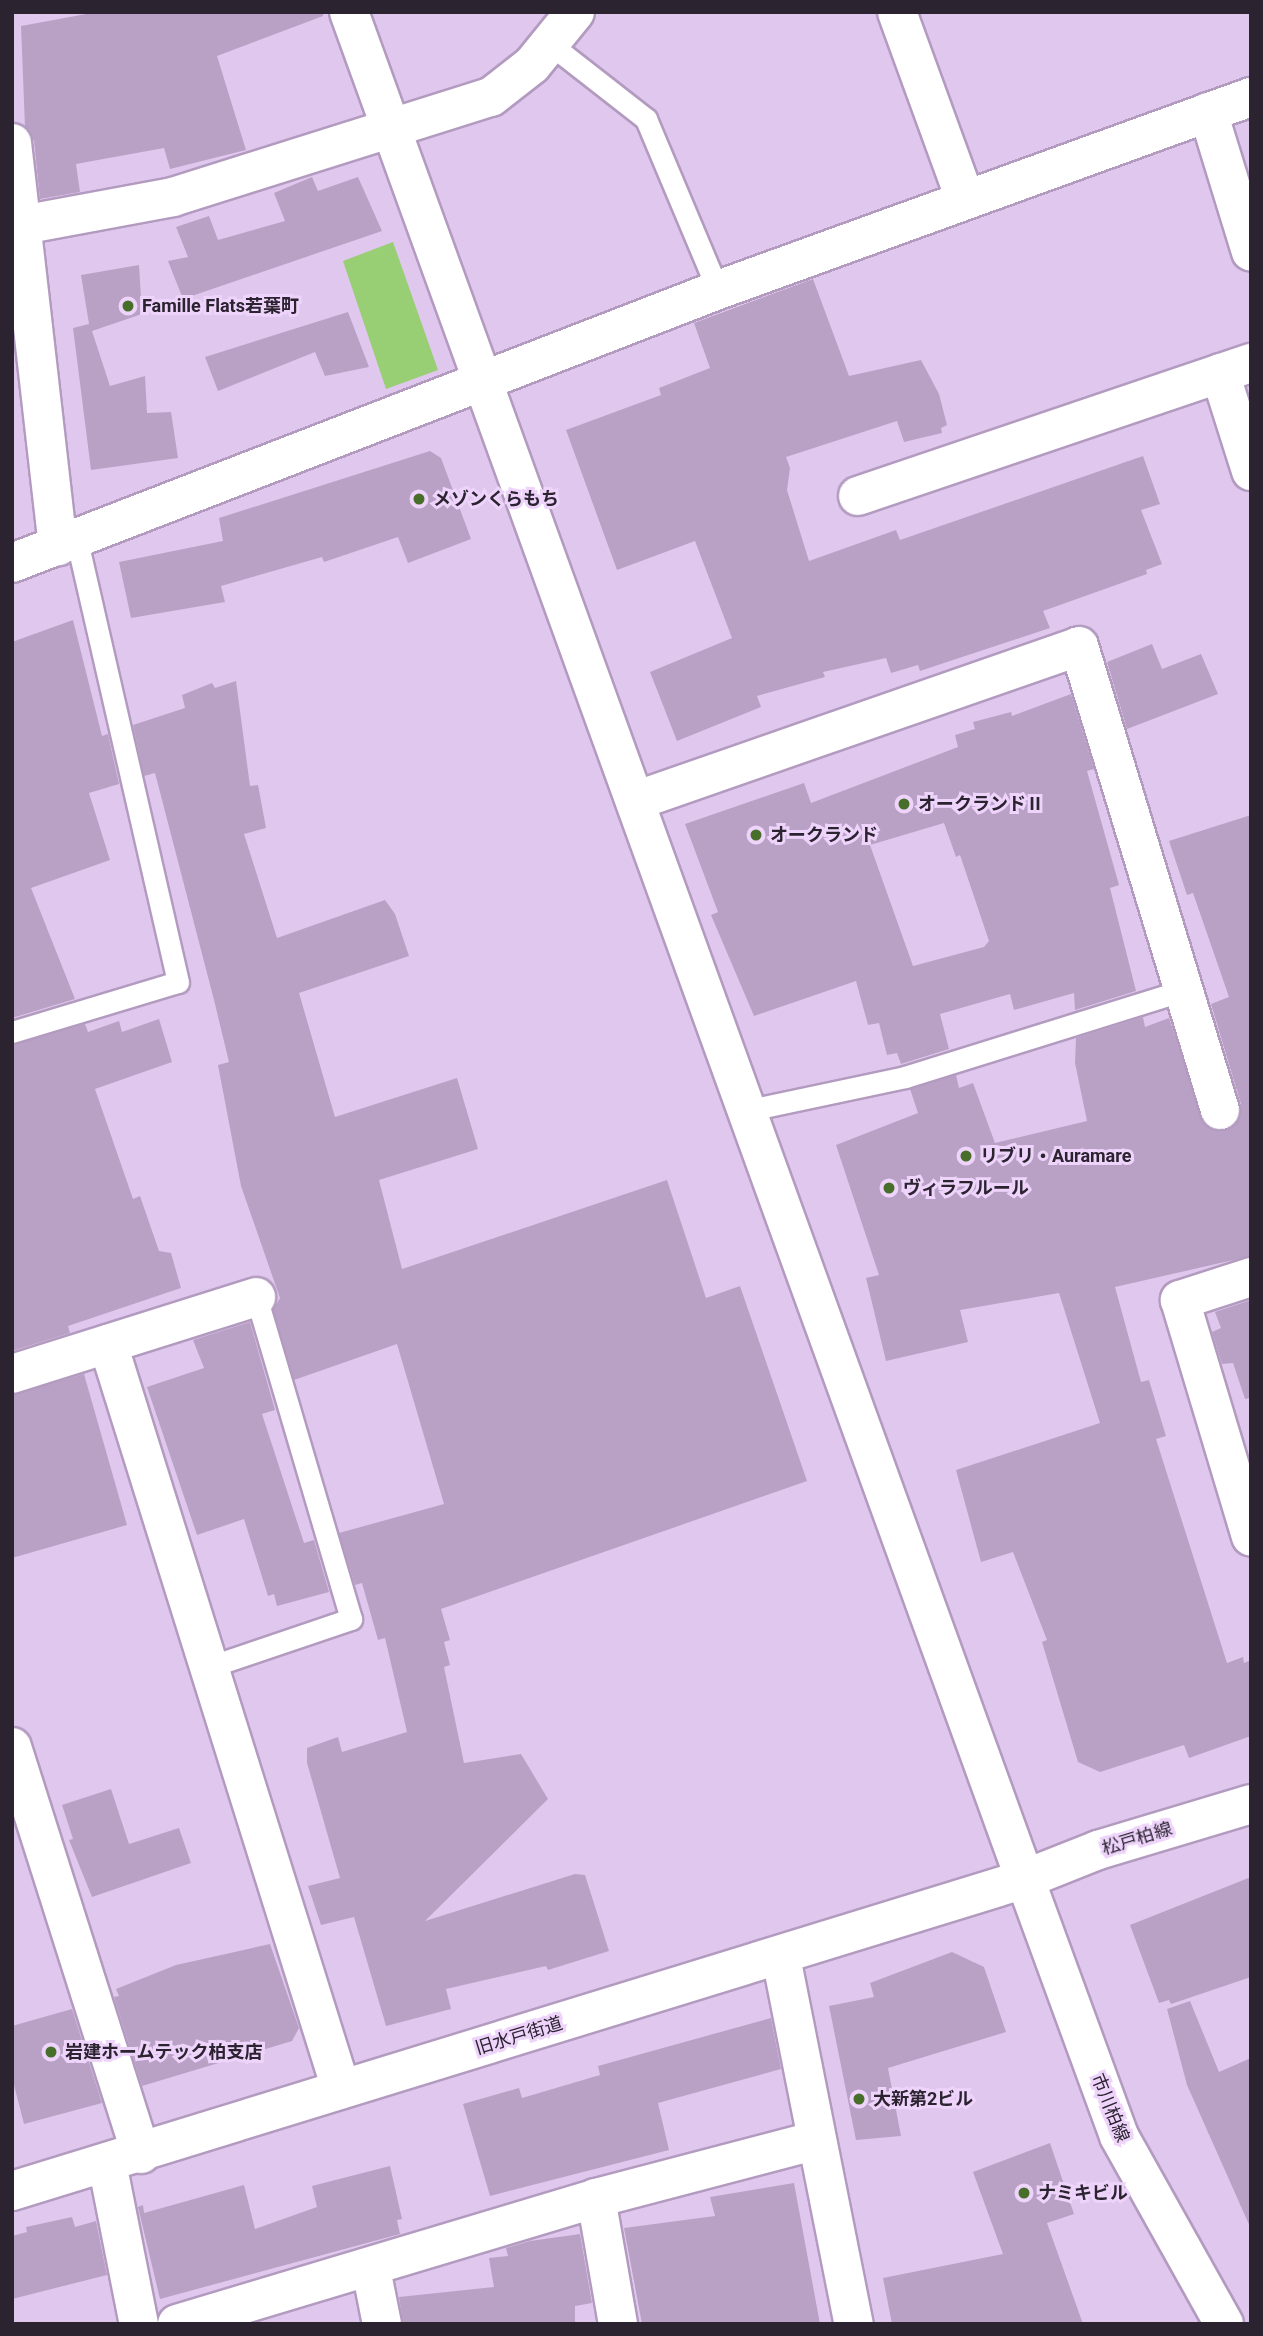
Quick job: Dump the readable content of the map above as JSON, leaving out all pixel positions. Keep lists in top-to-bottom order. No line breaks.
{"streets":{"street":["松戸柏線","旧水戸街道","市川柏線"]},"crossings":[["松戸柏線","旧水戸街道"],["松戸柏線","市川柏線"],["旧水戸街道","市川柏線"]],"places":["Famille Flats若葉町","メゾンくらもち","オークランドⅡ","オークランド","リブリ・Auramare","ヴィラフルール","岩建ホームテック柏支店","大新第2ビル","ナミキビル"]}
